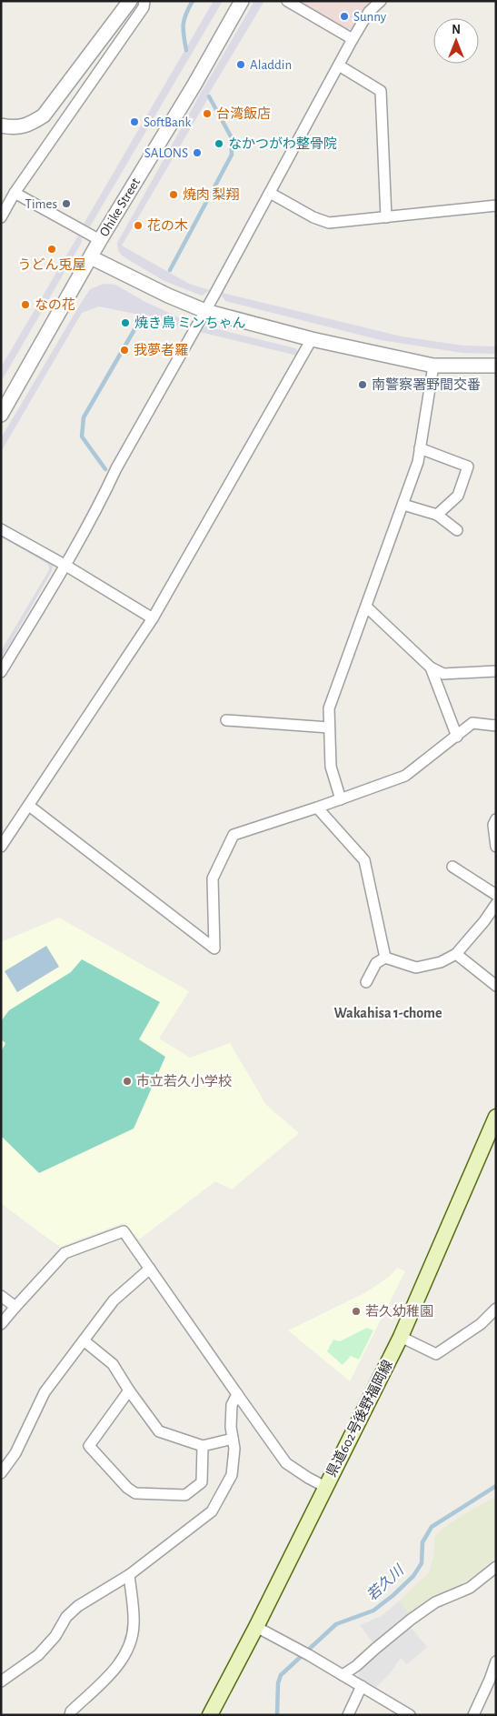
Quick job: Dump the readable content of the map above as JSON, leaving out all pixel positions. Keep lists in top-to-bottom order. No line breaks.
{"streets":{"main road":["県道602号後野福岡線"],"street":["Ohike Street"]},"districts":["Wakahisa 1-chome"],"water":["若久川"],"places":["Sunny","Aladdin","台湾飯店","SoftBank","なかつがわ整骨院","SALONS","焼肉 梨翔","Times","花の木","うどん兎屋","なの花","焼き鳥 ミンちゃん","我夢者羅","南警察署野間交番","市立若久小学校","若久幼稚園"],"north":"top"}
